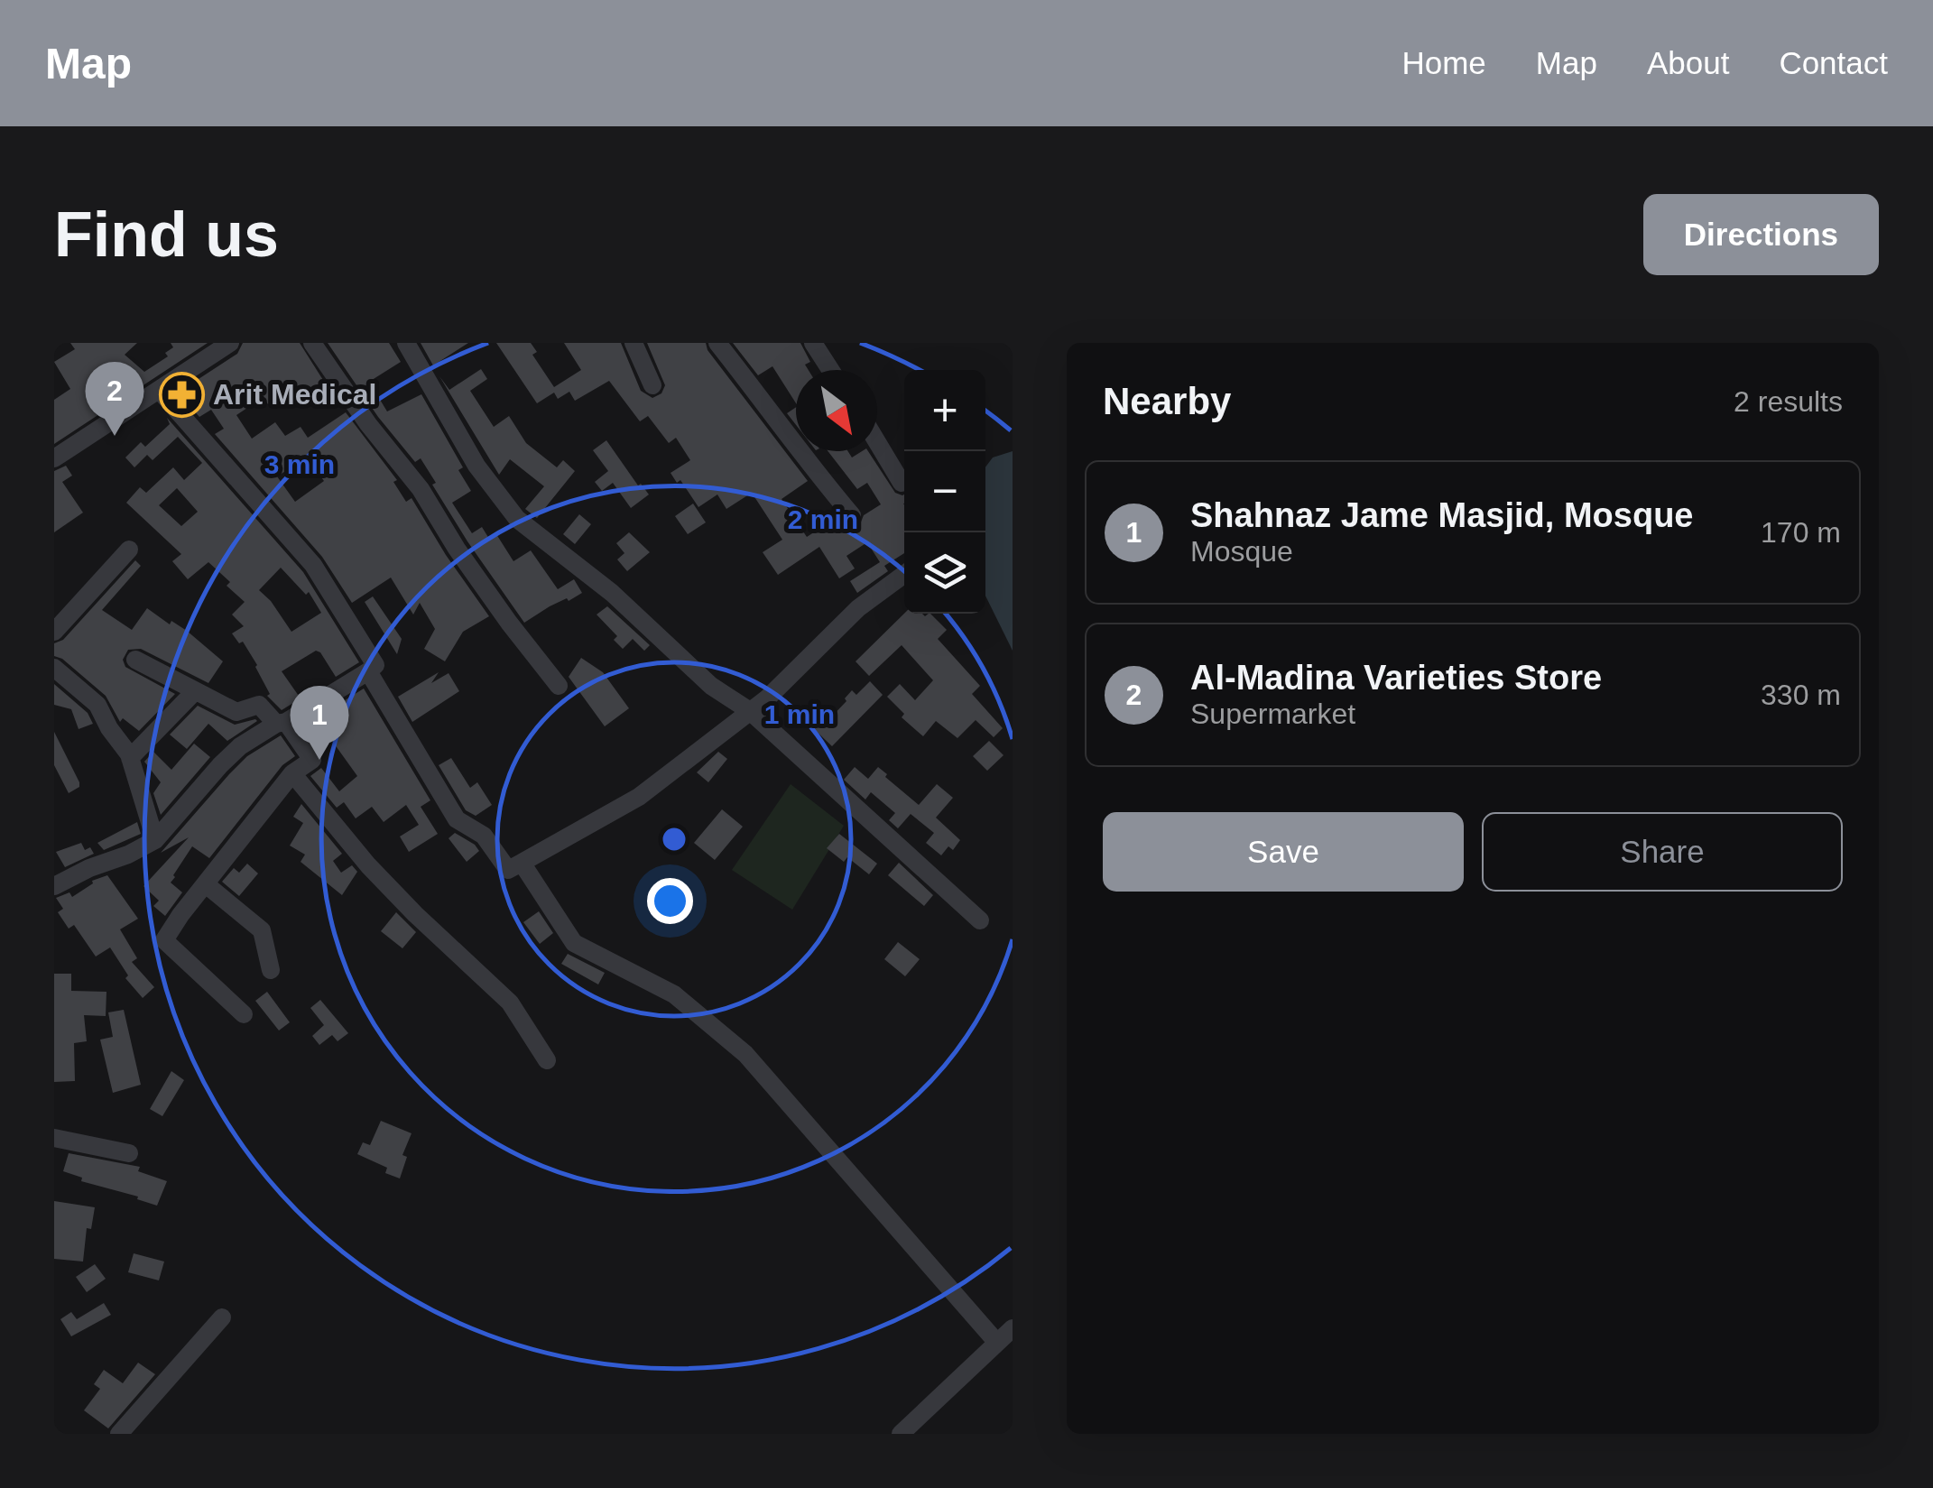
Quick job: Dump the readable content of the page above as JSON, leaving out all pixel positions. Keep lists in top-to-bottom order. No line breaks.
{"places":{"pharmacy":["Arit Medical"]},"north":"bottom right","page":{"header":"Map","nav":["Home","Map","About","Contact"],"buttons":["Directions",["Save","Share"]],"title":"Find us","heading":["Nearby","2 results"],"pins":["2","1"],"map_buttons":["+","−"],"list":[{"mark":"1","name":"Shahnaz Jame Masjid, Mosque","note":"Mosque","value":"170 m"},{"mark":"2","name":"Al-Madina Varieties Store","note":"Supermarket","value":"330 m"}]},"rings":["3 min","2 min","1 min"]}
